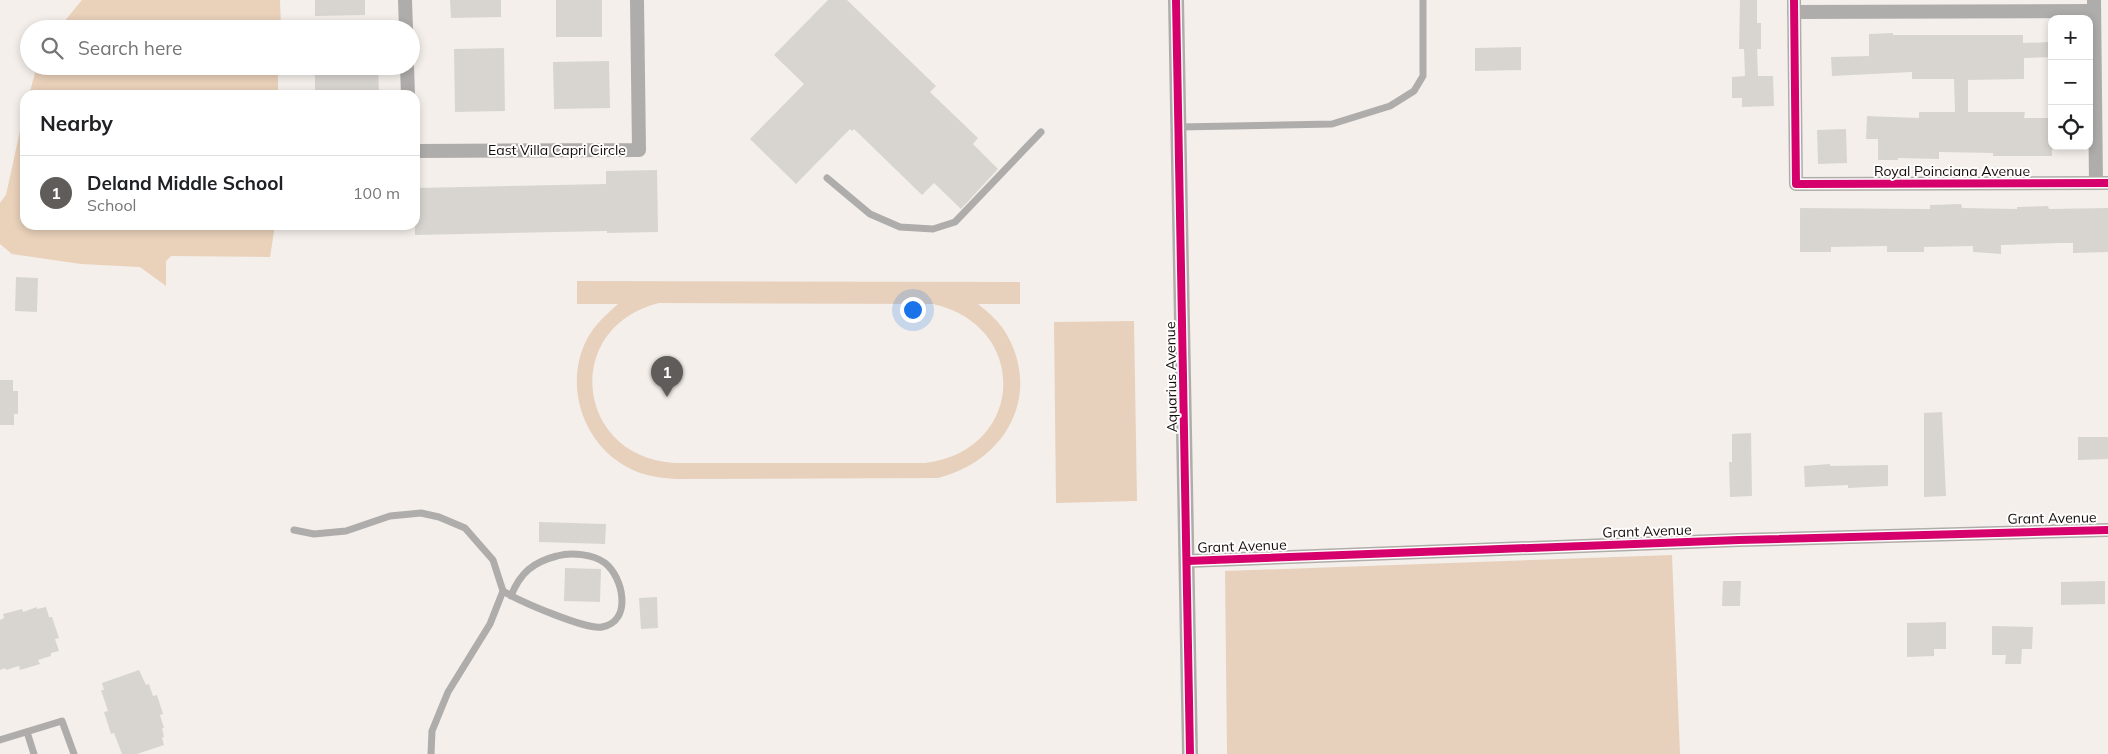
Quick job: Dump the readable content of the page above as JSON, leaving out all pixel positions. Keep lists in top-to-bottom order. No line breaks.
{"streets":{"street":["East Villa Capri Circle","Royal Poinciana Avenue","Aquarius Avenue","Grant Avenue"]},"crossings":[["Aquarius Avenue","Grant Avenue"]],"page":{"map_buttons":["+","−"],"search":"Search here","heading":"Nearby","list":[{"mark":"1","name":"Deland Middle School","note":"School","value":"100 m"}],"pins":"1"}}
